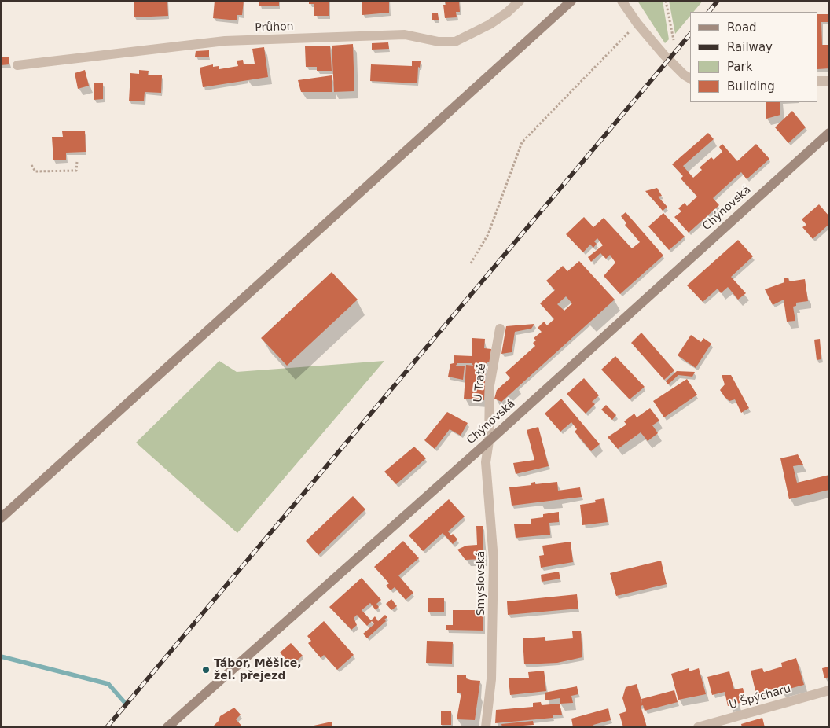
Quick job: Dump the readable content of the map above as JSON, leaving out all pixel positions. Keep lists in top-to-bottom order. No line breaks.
{"streets":{"street":["Průhon","Chýnovská","U Tratě","Smyslovská","U Špýcharu"]},"crossings":[["Chýnovská","U Tratě"],["Chýnovská","Smyslovská"],["U Tratě","Smyslovská"]],"places":["Tábor, Měšice, žel. přejezd"],"legend":["Road","Railway","Park","Building"]}
